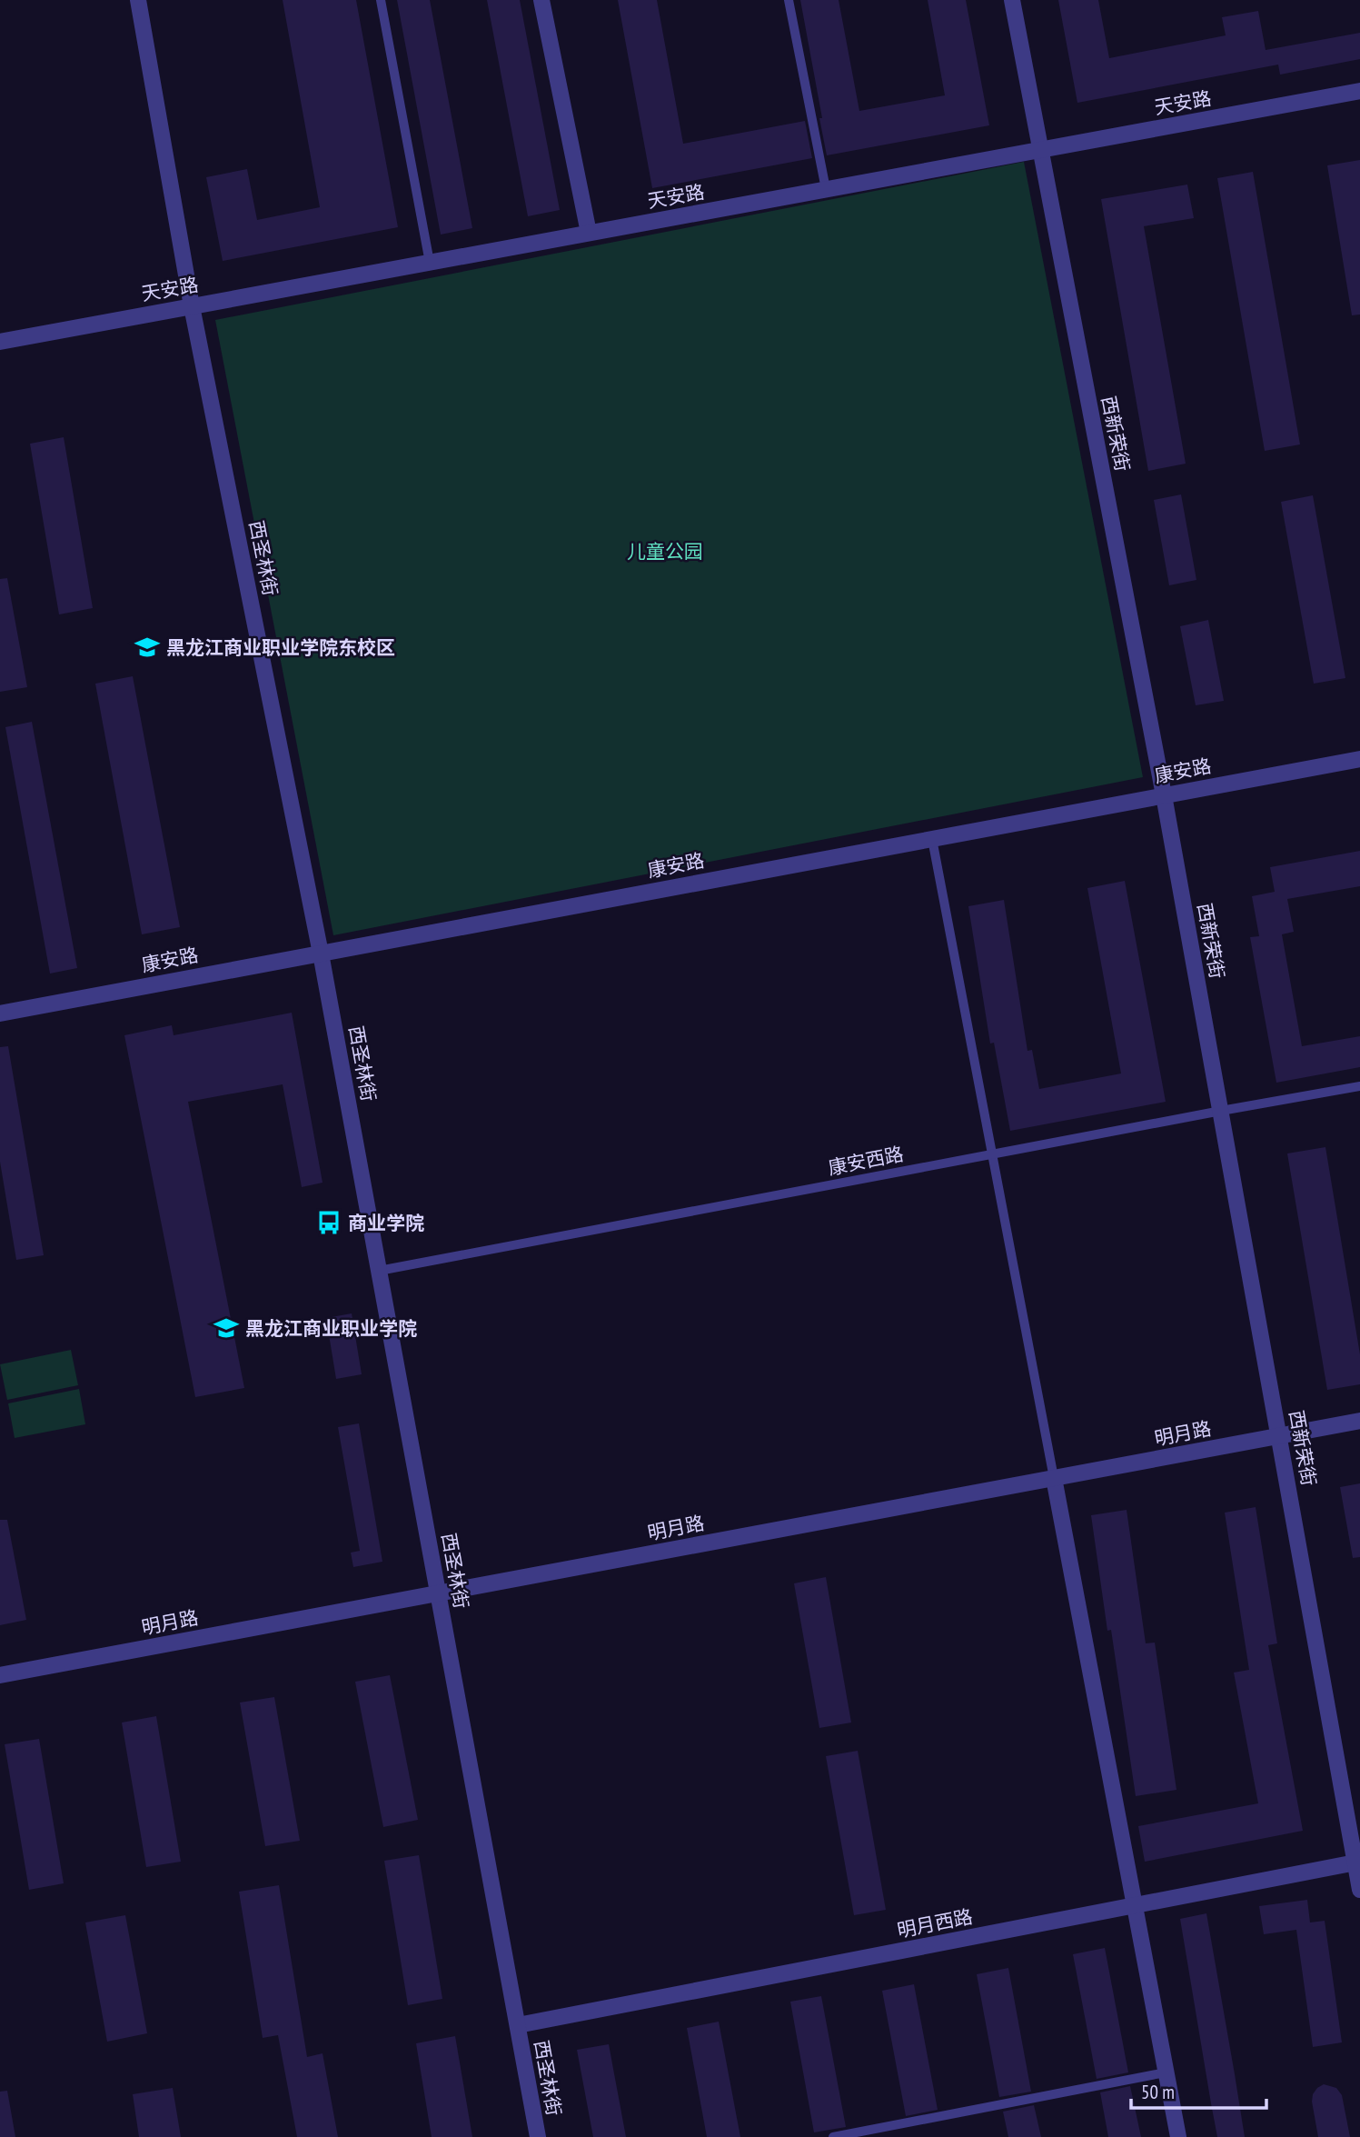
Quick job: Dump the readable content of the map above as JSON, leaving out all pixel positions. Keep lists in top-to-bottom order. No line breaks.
{"streets":{"street":["天安路","西新荣街","西圣林街","康安路","明月路","明月西路"],"lane":["康安西路"]},"crossings":[["天安路","西新荣街"],["天安路","西圣林街"],["西新荣街","康安路"],["西新荣街","康安西路"],["西新荣街","明月路"],["西新荣街","明月西路"],["西圣林街","康安路"],["西圣林街","康安西路"],["西圣林街","明月路"],["西圣林街","明月西路"]],"parks":["儿童公园"],"places":{"school or university":["黑龙江商业职业学院东校区","黑龙江商业职业学院"],"bus stop":["商业学院"]},"scale_bar":"50 m"}
